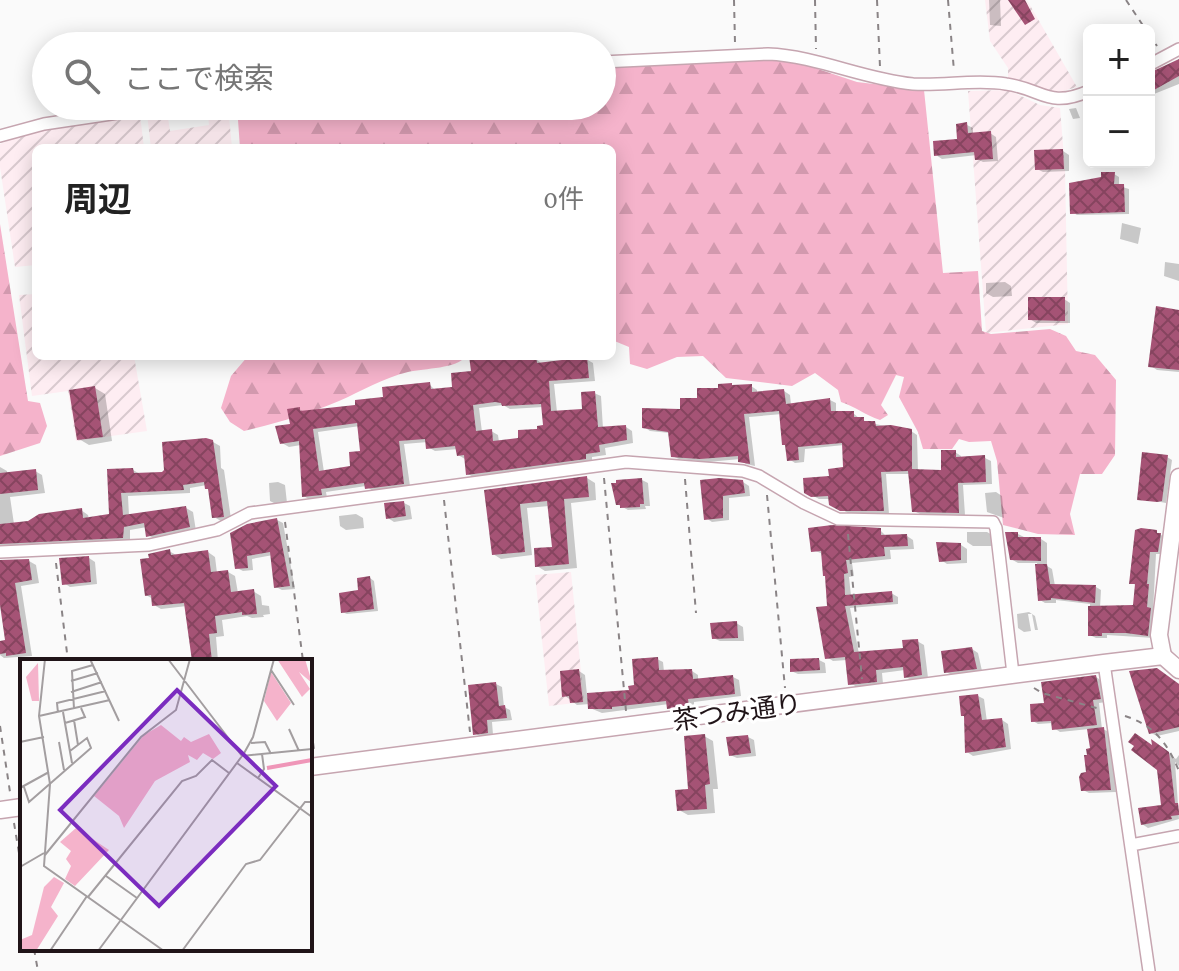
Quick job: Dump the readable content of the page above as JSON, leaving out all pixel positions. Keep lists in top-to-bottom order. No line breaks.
{"streets":{"main road":["茶つみ通り"]},"page":{"map_buttons":["+","−"],"search":"ここで検索","heading":["周辺","0件"]}}
